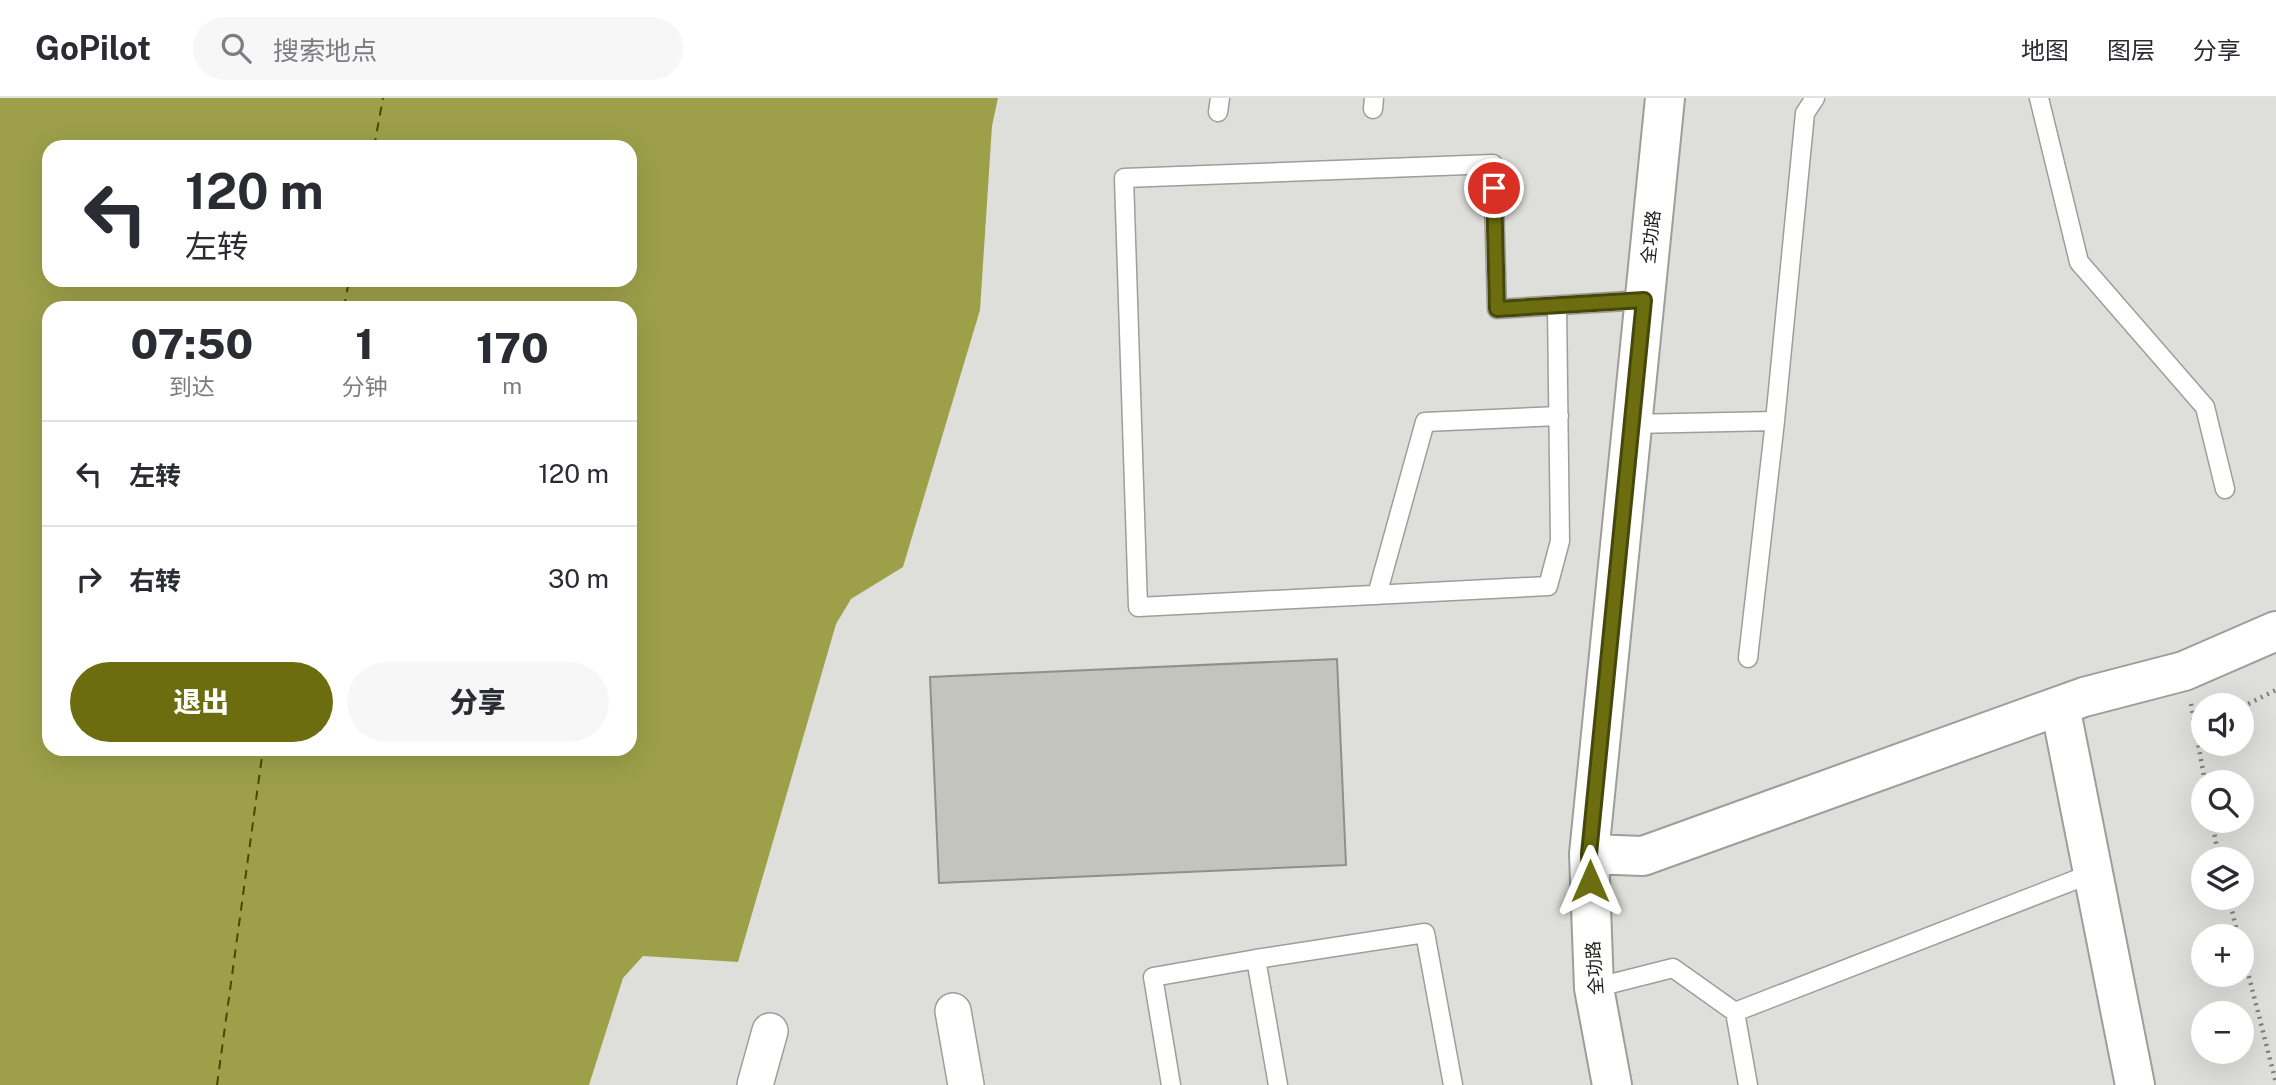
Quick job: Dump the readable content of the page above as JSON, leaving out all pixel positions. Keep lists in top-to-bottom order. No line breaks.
{"streets":{"street":["全功路"]},"page":{"header":"GoPilot","search":"搜索地点","nav":["地图","图层","分享"],"turn":["120 m","左转"],"eta":["07:50","到达","1","分钟","170","m"],"list":[{"name":"左转","value":"120 m"},{"name":"右转","value":"30 m"}],"buttons":["退出","分享"],"map_buttons":["+","−"]}}
